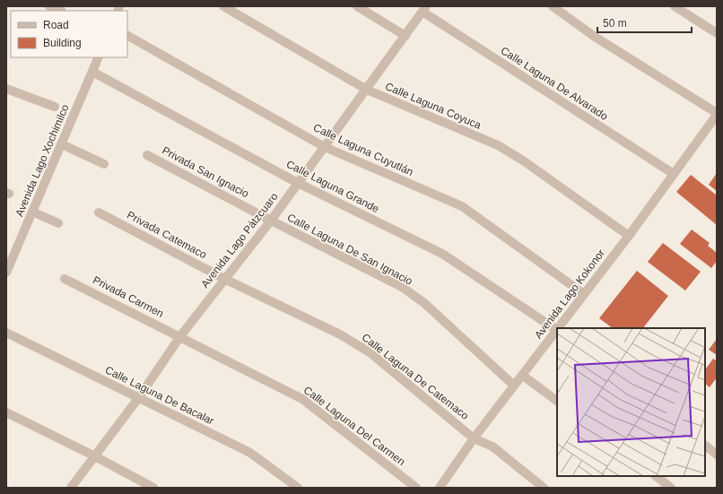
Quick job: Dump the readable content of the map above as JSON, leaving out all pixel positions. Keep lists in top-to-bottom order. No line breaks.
{"streets":{"street":["Calle Laguna De Alvarado","Calle Laguna Coyuca","Calle Laguna Cuyutlán","Avenida Lago Xochimilco","Privada San Ignacio","Calle Laguna Grande","Privada Catemaco","Avenida Lago Pátzcuaro","Calle Laguna De San Ignacio","Avenida Lago Kokonor","Privada Carmen","Calle Laguna De Catemaco","Calle Laguna De Bacalar","Calle Laguna Del Carmen"]},"crossings":[["Calle Laguna De Alvarado","Avenida Lago Pátzcuaro"],["Calle Laguna De Alvarado","Avenida Lago Kokonor"],["Calle Laguna Coyuca","Avenida Lago Pátzcuaro"],["Calle Laguna Coyuca","Avenida Lago Kokonor"],["Calle Laguna Cuyutlán","Avenida Lago Pátzcuaro"],["Calle Laguna Cuyutlán","Avenida Lago Kokonor"],["Avenida Lago Xochimilco","Calle Laguna Grande"],["Privada San Ignacio","Avenida Lago Pátzcuaro"],["Privada San Ignacio","Calle Laguna De San Ignacio"],["Calle Laguna Grande","Avenida Lago Pátzcuaro"],["Privada Catemaco","Avenida Lago Pátzcuaro"],["Privada Catemaco","Calle Laguna De Catemaco"],["Avenida Lago Pátzcuaro","Calle Laguna De San Ignacio"],["Avenida Lago Pátzcuaro","Privada Carmen"],["Avenida Lago Pátzcuaro","Calle Laguna De Catemaco"],["Avenida Lago Pátzcuaro","Calle Laguna De Bacalar"],["Avenida Lago Pátzcuaro","Calle Laguna Del Carmen"],["Calle Laguna De San Ignacio","Avenida Lago Kokonor"],["Avenida Lago Kokonor","Calle Laguna De Catemaco"],["Privada Carmen","Calle Laguna Del Carmen"]],"legend":["Road","Building"],"scale_bar":"50 m"}
